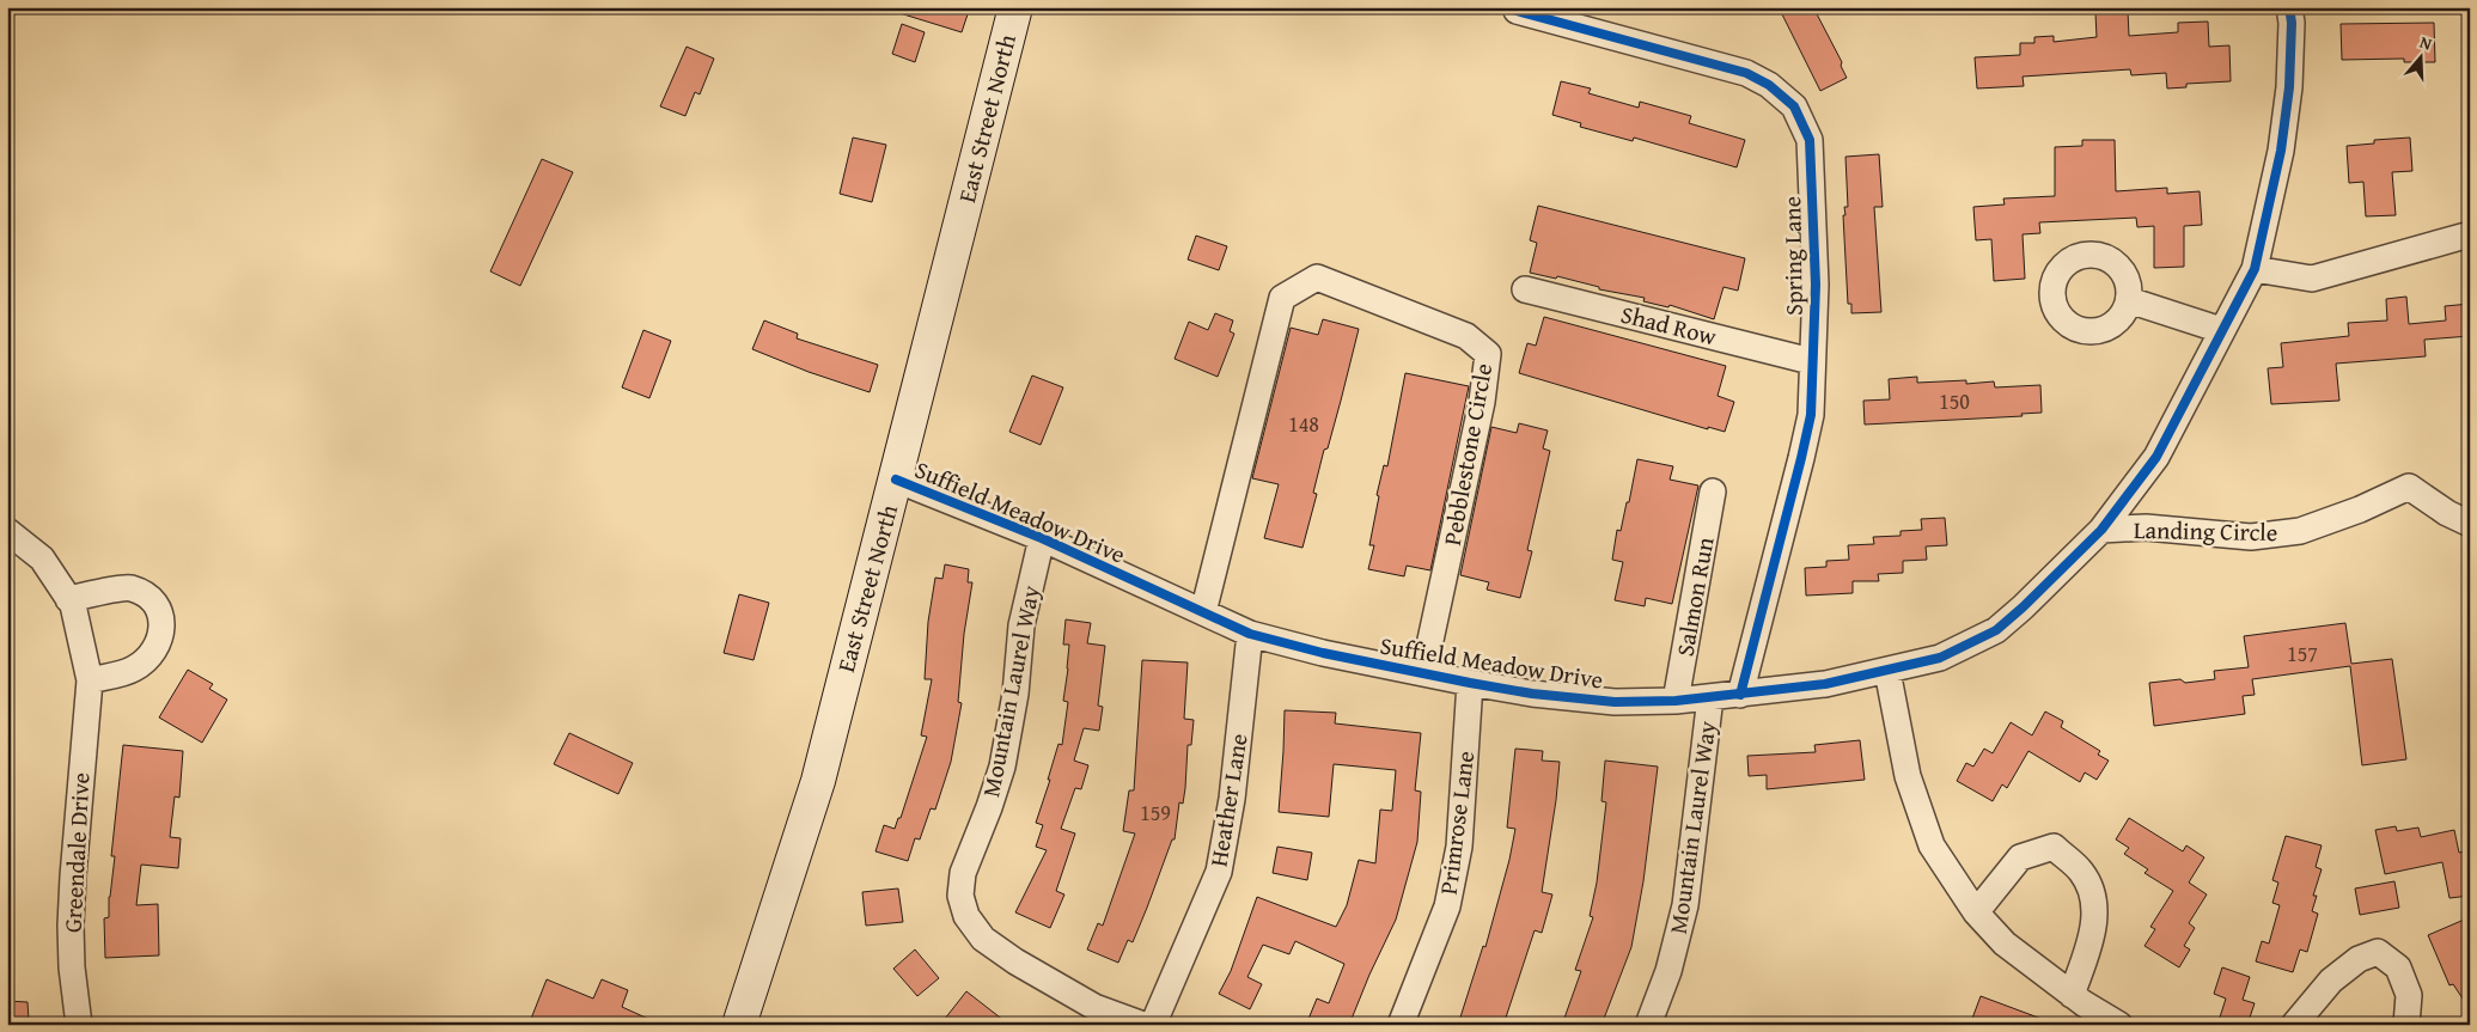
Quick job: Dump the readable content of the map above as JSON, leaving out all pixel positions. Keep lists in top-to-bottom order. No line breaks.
{"streets":{"main road":["East Street North"],"street":["Spring Lane","Shad Row","Pebblestone Circle","Suffield Meadow Drive","Landing Circle","Salmon Run","Mountain Laurel Way","Heather Lane","Primrose Lane","Greendale Drive"]},"crossings":[["East Street North","Suffield Meadow Drive"],["Spring Lane","Shad Row"],["Spring Lane","Suffield Meadow Drive"],["Pebblestone Circle","Suffield Meadow Drive"],["Suffield Meadow Drive","Landing Circle"],["Suffield Meadow Drive","Salmon Run"],["Suffield Meadow Drive","Mountain Laurel Way"],["Suffield Meadow Drive","Heather Lane"],["Suffield Meadow Drive","Primrose Lane"]],"house_numbers":["150","148","157","159"],"north":"top"}
